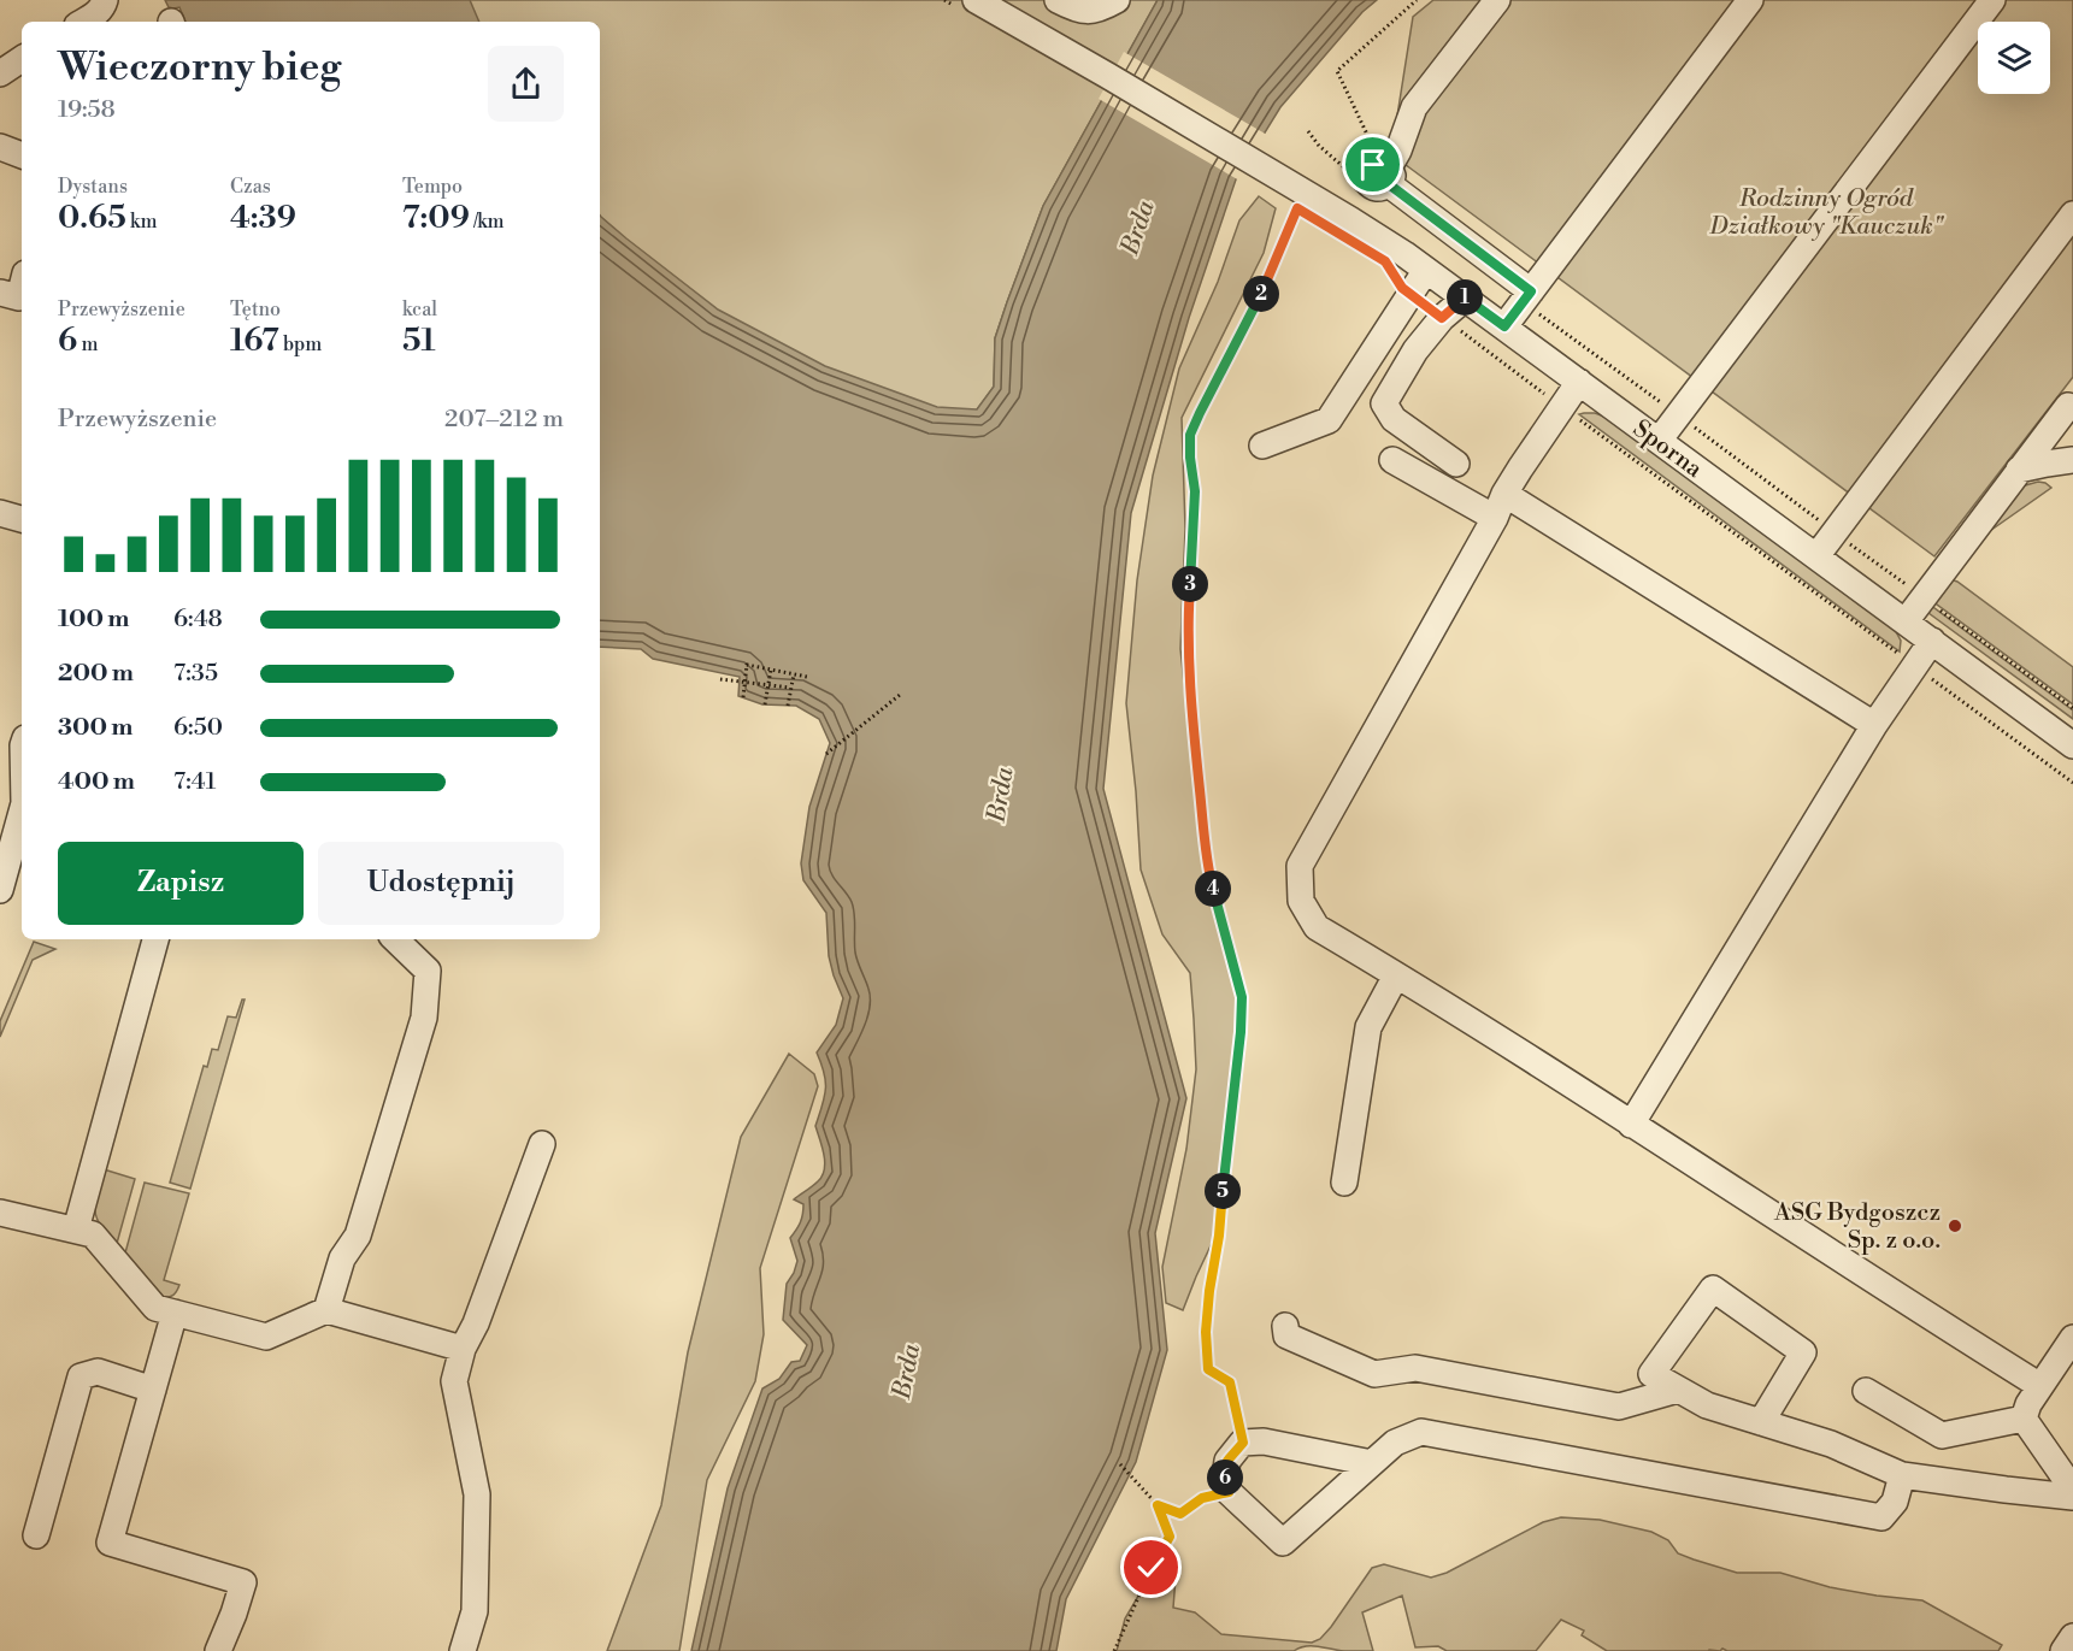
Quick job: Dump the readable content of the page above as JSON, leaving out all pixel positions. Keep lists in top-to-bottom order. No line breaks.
{"streets":{"street":["Sporna"]},"water":["Brda"],"parks":["Rodzinny Ogród Działkowy \"Kauczuk\""],"places":["ASG Bydgoszcz Sp. z o.o."],"page":{"heading":["Wieczorny bieg","19:58"],"stats":[["Dystans","0.65 km"],["Czas","4:39"],["Tempo","7:09 /km"],["Przewyższenie","6 m"],["Tętno","167 bpm"],["kcal","51"]],"pins":["2","1","3","4","5","6"],"chart":["Przewyższenie","207–212 m"],"list":[{"name":"100 m","note":"6:48"},{"name":"200 m","note":"7:35"},{"name":"300 m","note":"6:50"},{"name":"400 m","note":"7:41"}],"buttons":["Zapisz","Udostępnij"]}}
